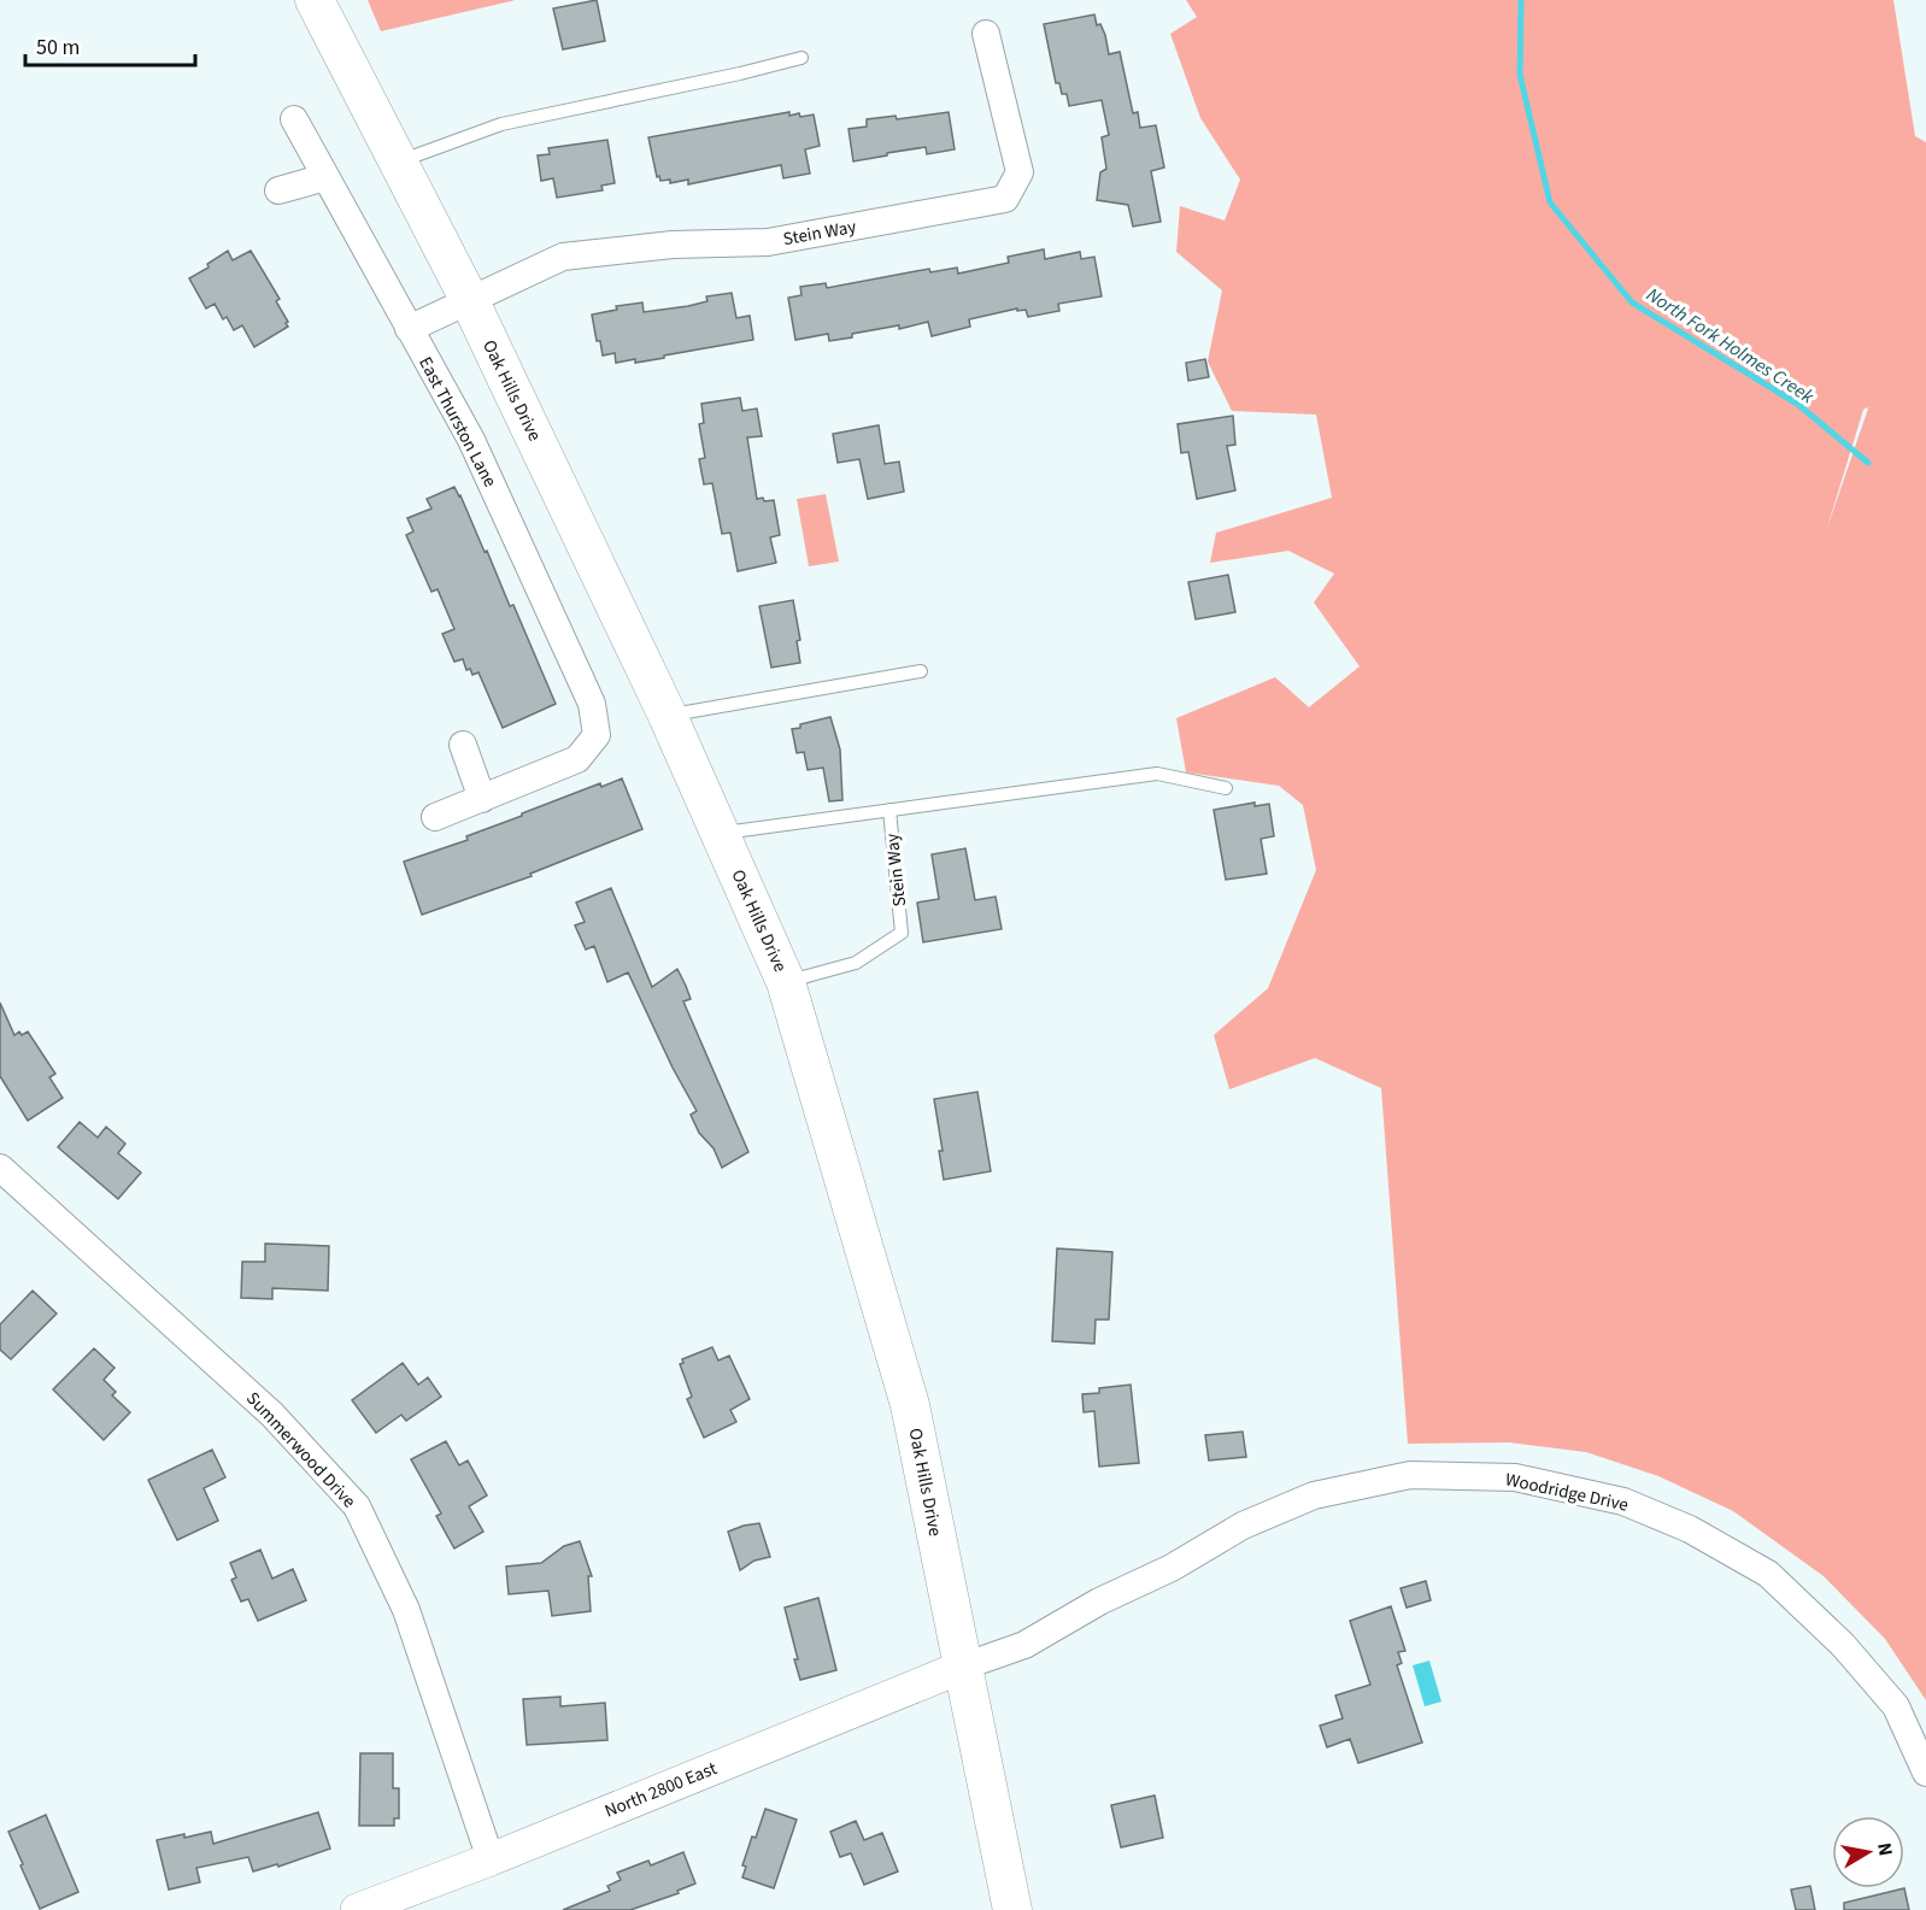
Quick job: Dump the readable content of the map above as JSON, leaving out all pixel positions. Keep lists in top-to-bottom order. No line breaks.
{"streets":{"main road":["Oak Hills Drive"],"street":["Stein Way","East Thurston Lane","Summerwood Drive","Woodridge Drive","North 2800 East"]},"crossings":[["Stein Way","Oak Hills Drive"],["Oak Hills Drive","Woodridge Drive"],["Oak Hills Drive","North 2800 East"],["Summerwood Drive","North 2800 East"],["Woodridge Drive","North 2800 East"]],"water":["North Fork Holmes Creek"],"scale_bar":"50 m","north":"right"}
